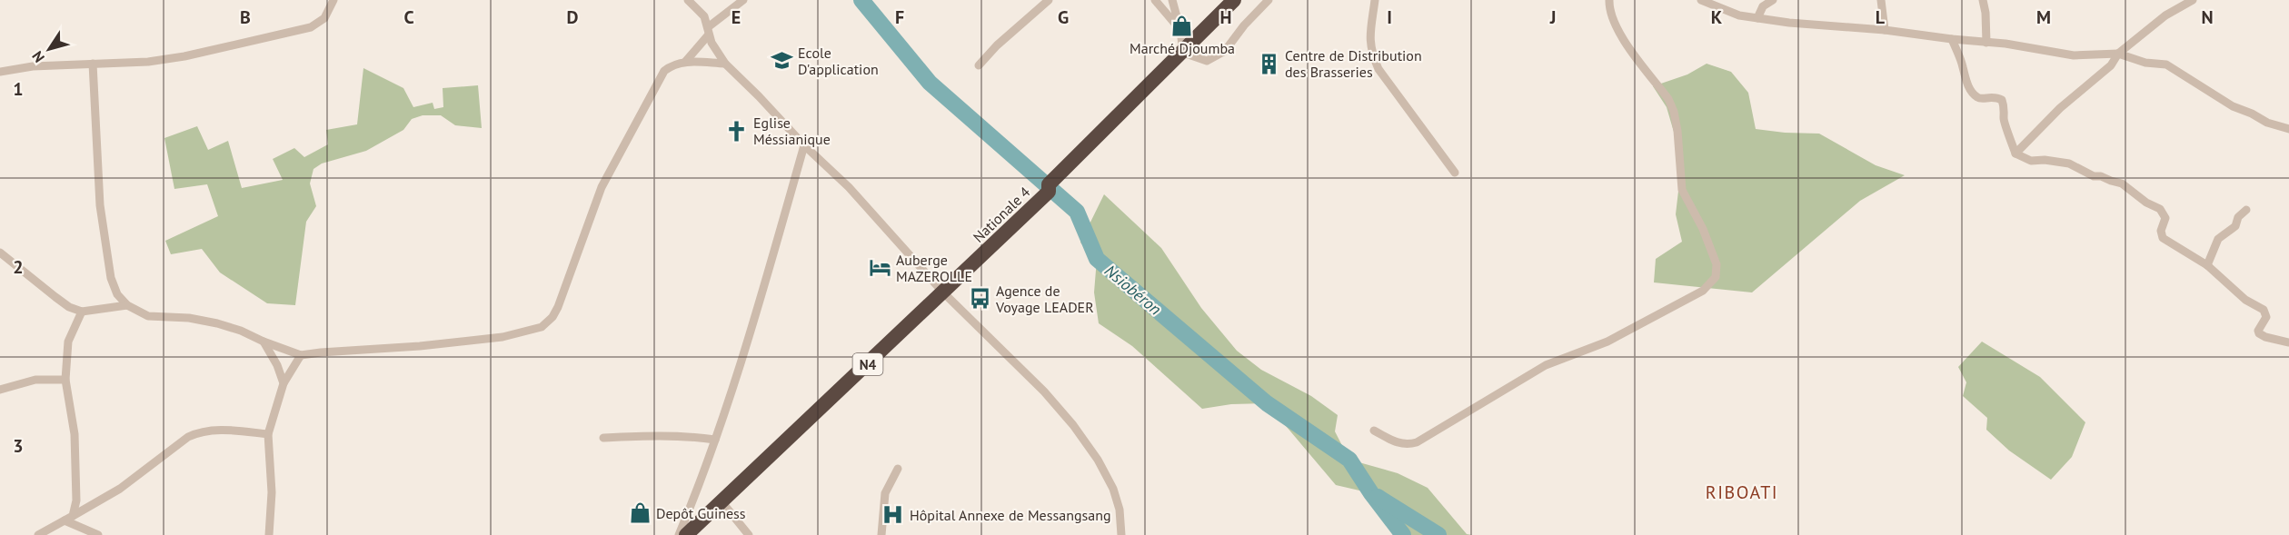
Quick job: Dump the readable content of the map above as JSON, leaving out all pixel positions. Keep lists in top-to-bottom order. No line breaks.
{"streets":{"highway":["Nationale 4","N4"]},"districts":["RIBOATI"],"water":["Nsiobéron"],"places":{"shop":["Marché Djoumba","Depôt Guiness"],"school or university":["Ecole D'application"],"building":["Centre de Distribution des Brasseries"],"church":["Eglise Méssianique"],"hotel":["Auberge MAZEROLLE"],"bus stop":["Agence de Voyage LEADER"],"hospital":["Hôpital Annexe de Messangsang"]},"north":"bottom left","grid":{"columns":["B","C","D","E","F","G","H","I","J","K","L","M","N"],"rows":["1","2","3"]}}
